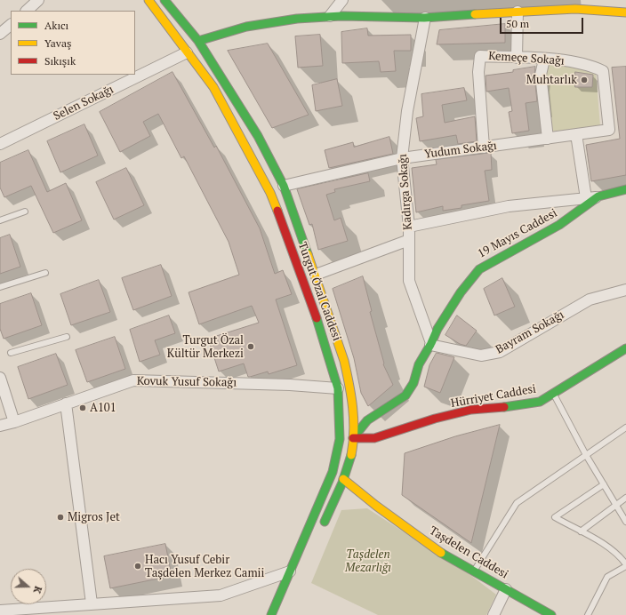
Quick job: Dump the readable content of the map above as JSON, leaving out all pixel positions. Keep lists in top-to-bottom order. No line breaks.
{"streets":{"street":["Kemeçe Sokağı","Selen Sokağı","Yudum Sokağı","Kadırga Sokağı","19 Mayıs Caddesi","Turgut Özal Caddesi","Bayram Sokağı","Kovuk Yusuf Sokağı","Hürriyet Caddesi","Taşdelen Caddesi"]},"crossings":[["Kemeçe Sokağı","Yudum Sokağı"],["Selen Sokağı","Turgut Özal Caddesi"],["Yudum Sokağı","Kadırga Sokağı"],["Yudum Sokağı","Turgut Özal Caddesi"],["Kadırga Sokağı","19 Mayıs Caddesi"],["Kadırga Sokağı","Bayram Sokağı"],["19 Mayıs Caddesi","Turgut Özal Caddesi"],["19 Mayıs Caddesi","Bayram Sokağı"],["19 Mayıs Caddesi","Hürriyet Caddesi"],["Turgut Özal Caddesi","Kovuk Yusuf Sokağı"],["Turgut Özal Caddesi","Hürriyet Caddesi"],["Turgut Özal Caddesi","Taşdelen Caddesi"]],"parks":["Taşdelen Mezarlığı"],"places":["Muhtarlık","Turgut Özal Kültür Merkezi","A101","Migros Jet","Hacı Yusuf Cebir Taşdelen Merkez Camii"],"legend":["Akıcı","Yavaş","Sıkışık"],"scale_bar":"50 m","north":"right"}
